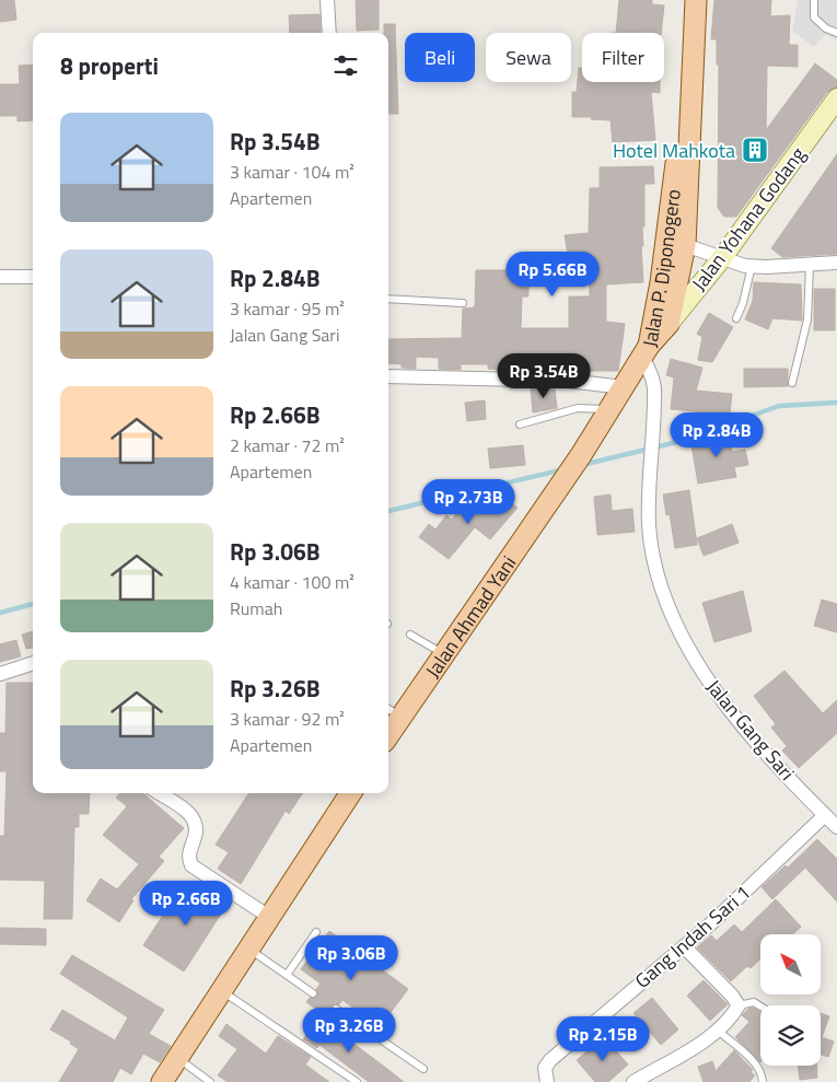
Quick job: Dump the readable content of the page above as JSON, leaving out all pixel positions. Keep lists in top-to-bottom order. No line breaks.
{"streets":{"main road":["Jalan Yohana Godang","Jalan P. Diponogero","Jalan Ahmad Yani"],"street":["Jalan Gang Sari","Gang Indah Sari 1"]},"crossings":[["Jalan Yohana Godang","Jalan P. Diponogero"],["Jalan Yohana Godang","Jalan Ahmad Yani"],["Jalan Yohana Godang","Jalan Gang Sari"],["Jalan P. Diponogero","Jalan Ahmad Yani"],["Jalan P. Diponogero","Jalan Gang Sari"],["Jalan Ahmad Yani","Jalan Gang Sari"],["Jalan Gang Sari","Gang Indah Sari 1"]],"places":{"building":["Hotel Mahkota"]},"north":"top left","page":{"chip":["Beli","Sewa","Filter"],"heading":"8 properti","list":[{"name":"Rp 3.54B","note":"3 kamar · 104 m² · Apartemen"},{"name":"Rp 2.84B","note":"3 kamar · 95 m² · Jalan Gang Sari"},{"name":"Rp 2.66B","note":"2 kamar · 72 m² · Apartemen"},{"name":"Rp 3.06B","note":"4 kamar · 100 m² · Rumah"},{"name":"Rp 3.26B","note":"3 kamar · 92 m² · Apartemen"}],"price":["Rp 5.66B","Rp 3.54B","Rp 2.84B","Rp 2.73B","Rp 2.66B","Rp 3.06B","Rp 3.26B","Rp 2.15B"]}}
